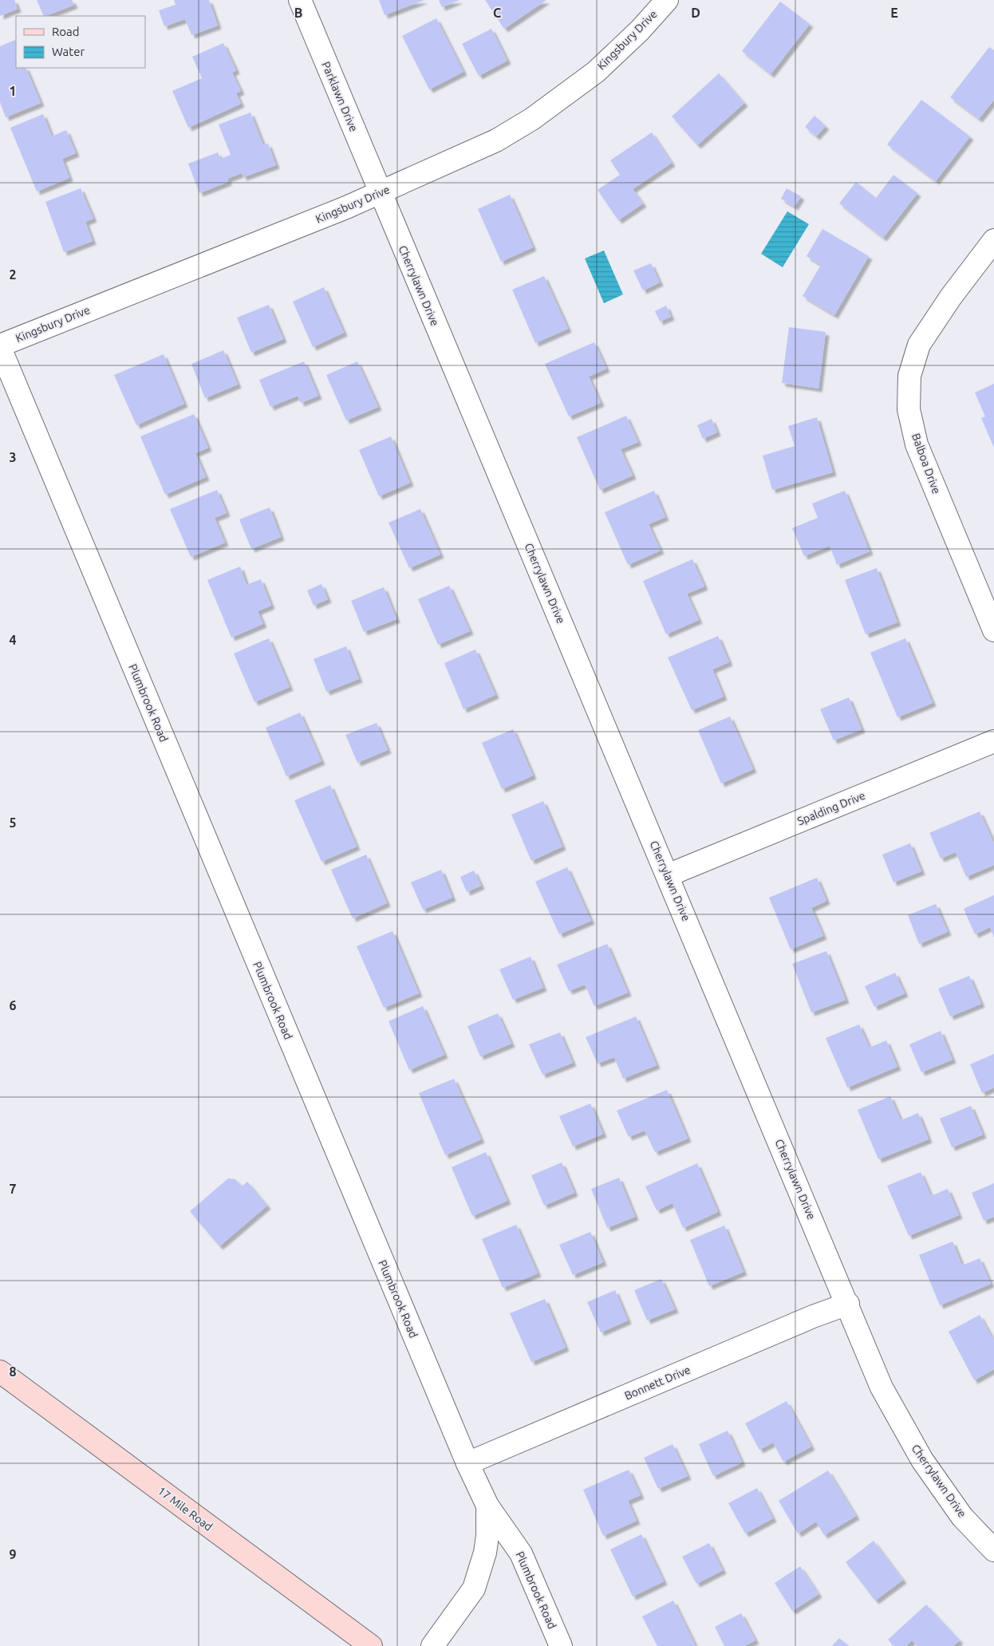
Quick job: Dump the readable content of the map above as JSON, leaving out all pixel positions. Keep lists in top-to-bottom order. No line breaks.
{"streets":{"street":["Kingsbury Drive","Parklawn Drive","Cherrylawn Drive","Balboa Drive","Plumbrook Road","Spalding Drive","Bonnett Drive","17 Mile Road"]},"crossings":[["Kingsbury Drive","Parklawn Drive"],["Kingsbury Drive","Cherrylawn Drive"],["Kingsbury Drive","Plumbrook Road"],["Parklawn Drive","Cherrylawn Drive"],["Cherrylawn Drive","Spalding Drive"],["Cherrylawn Drive","Bonnett Drive"],["Plumbrook Road","Bonnett Drive"]],"legend":["Road","Water"],"grid":{"columns":["B","C","D","E"],"rows":["1","2","3","4","5","6","7","8","9"]}}
